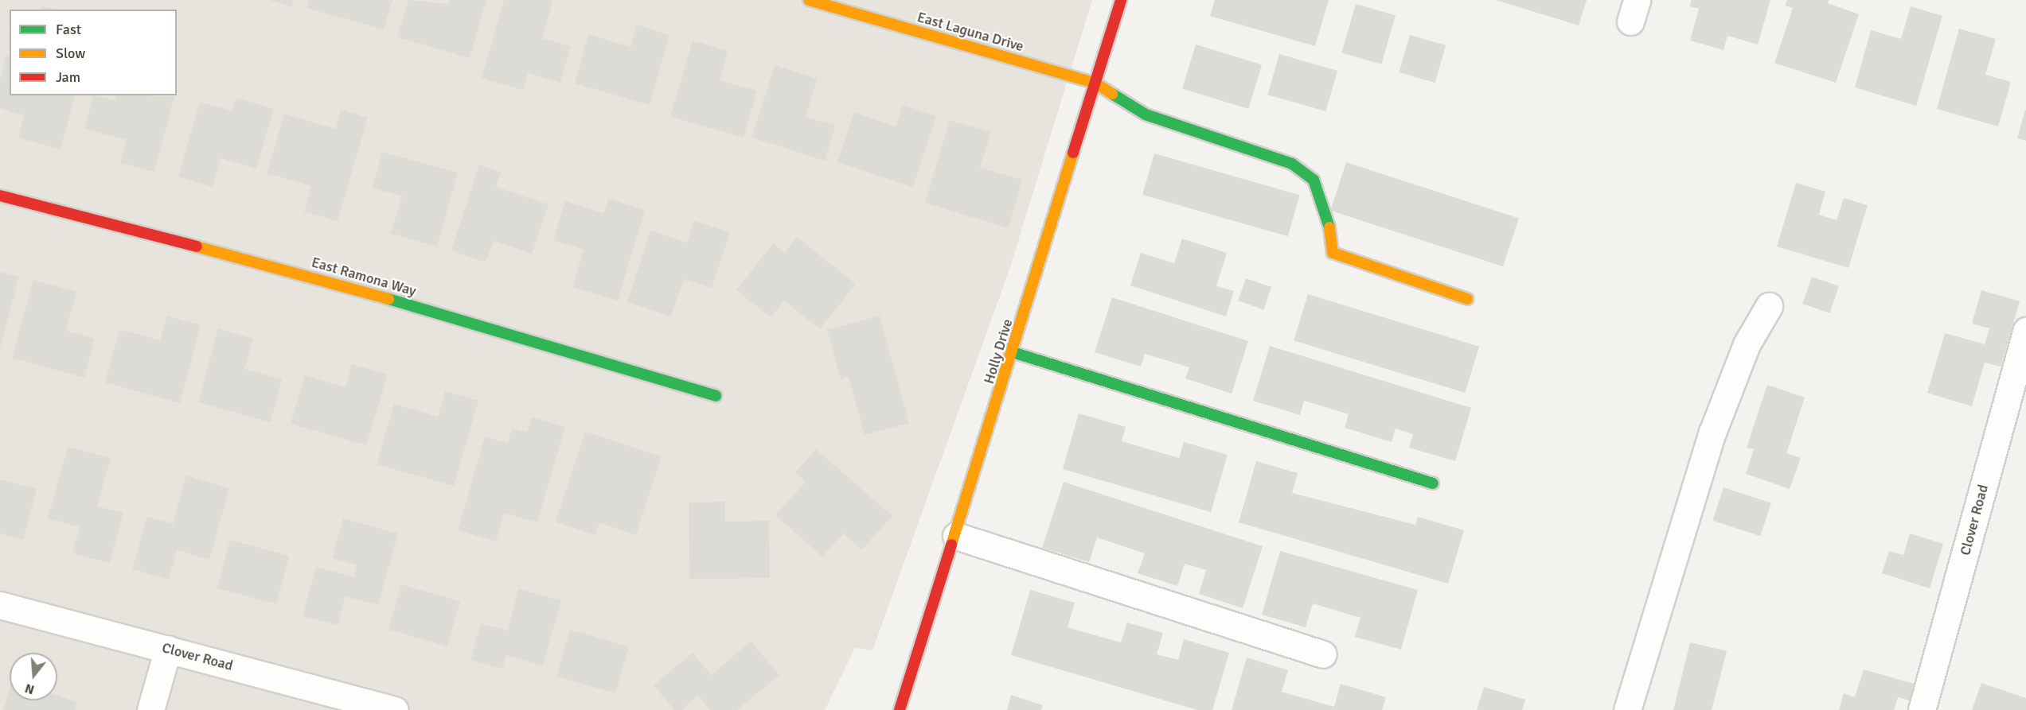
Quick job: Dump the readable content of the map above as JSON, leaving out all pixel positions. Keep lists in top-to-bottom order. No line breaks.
{"streets":{"street":["East Laguna Drive","East Ramona Way","Holly Drive","Clover Road"]},"crossings":[["East Laguna Drive","Holly Drive"]],"legend":["Fast","Slow","Jam"],"north":"bottom"}
